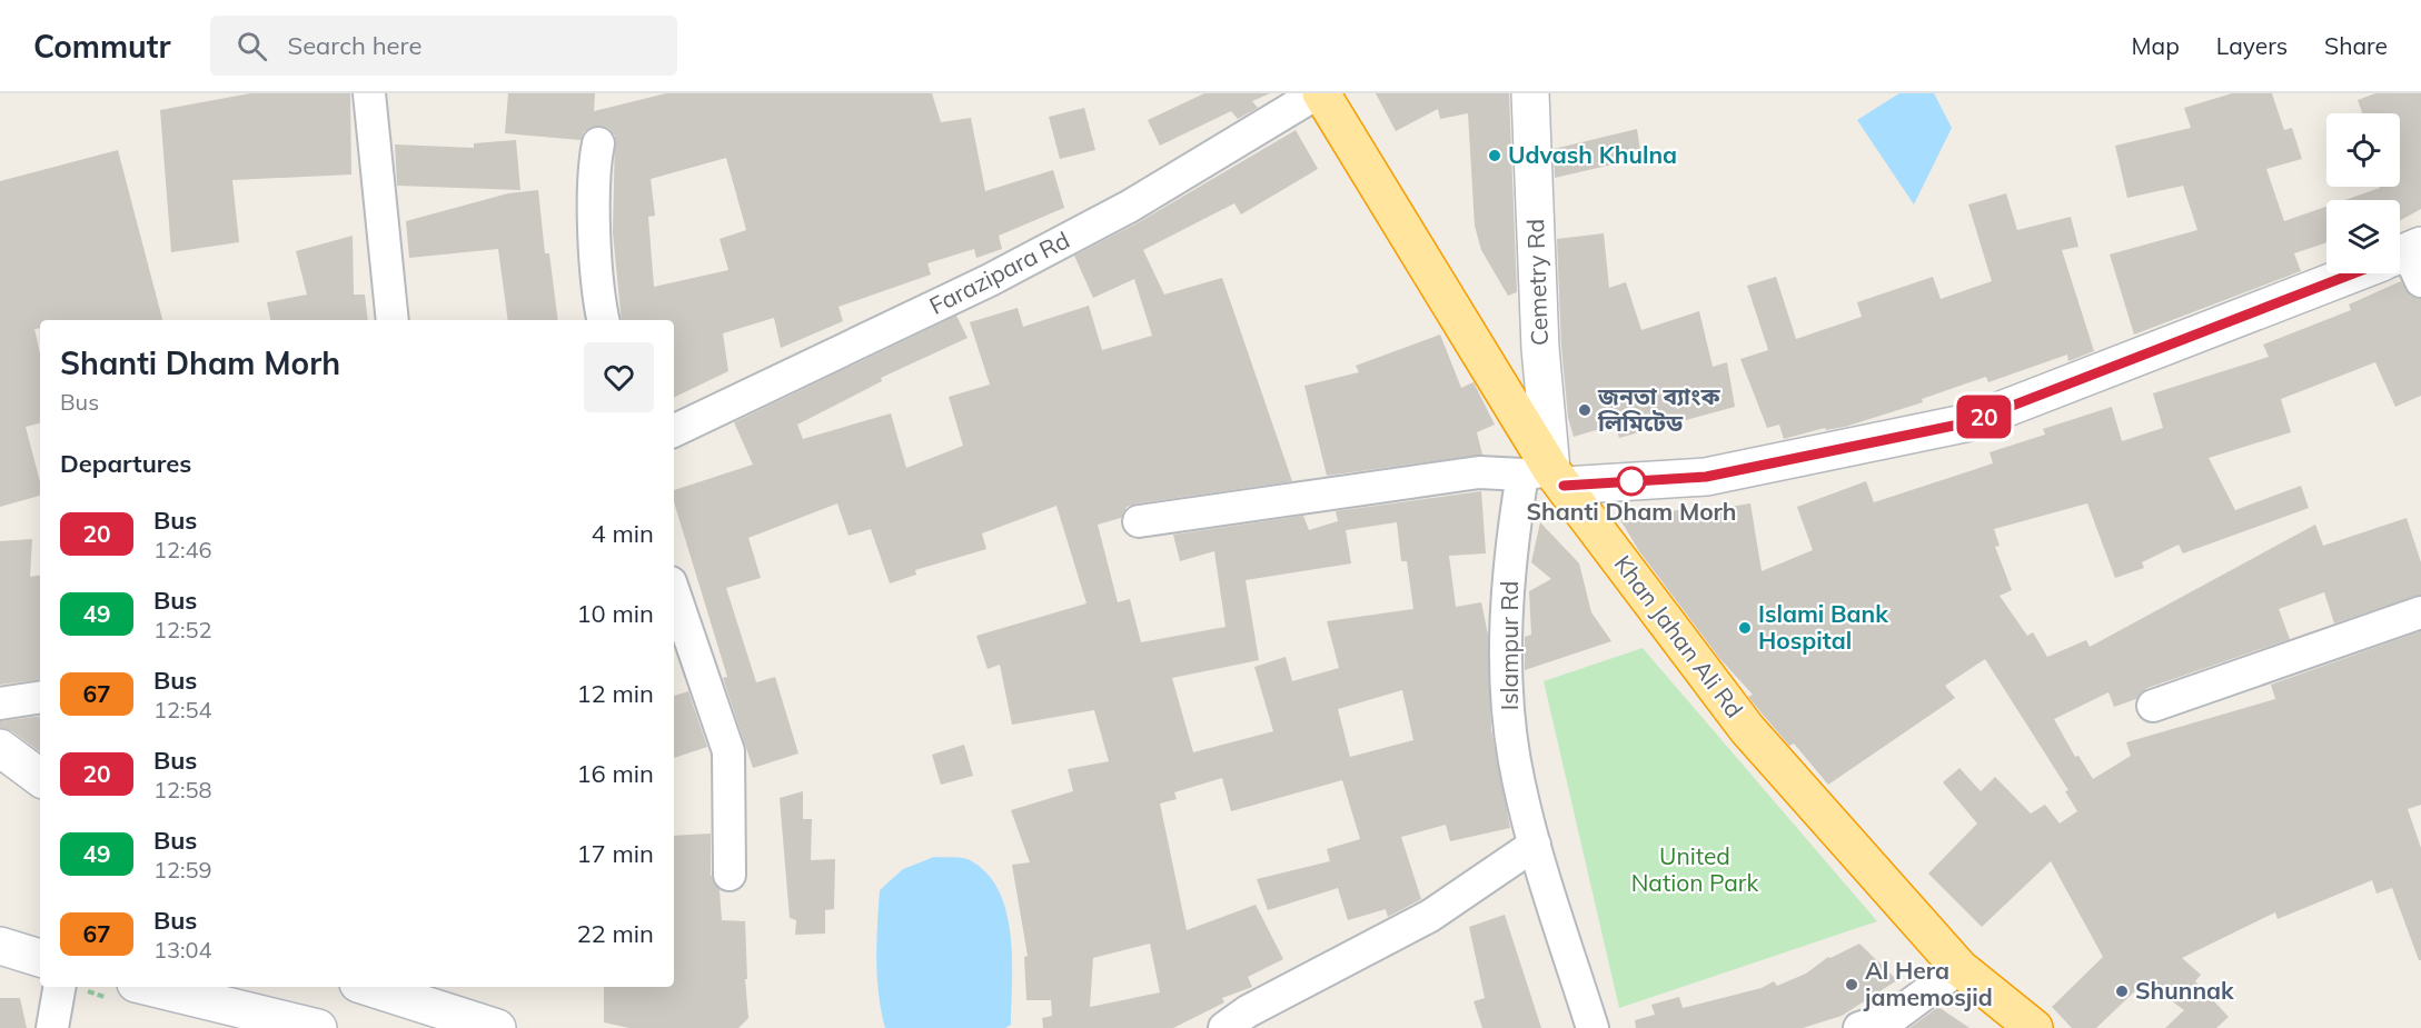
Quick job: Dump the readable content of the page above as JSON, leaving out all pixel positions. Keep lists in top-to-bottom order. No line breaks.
{"streets":{"highway":["Khan Jahan Ali Rd"],"street":["Farazipara Rd","Cemetry Rd","Islampur Rd"]},"crossings":[["Farazipara Rd","Khan Jahan Ali Rd"],["Cemetry Rd","Khan Jahan Ali Rd"],["Cemetry Rd","Islampur Rd"],["Khan Jahan Ali Rd","Islampur Rd"]],"parks":["United Nation Park"],"places":["Udvash Khulna","জনতা ব্যাংক লিমিটেড","Shanti Dham Morh","Islami Bank Hospital","Al Hera jamemosjid","Shunnak"],"lines":["bus line 20"],"page":{"header":"Commutr","search":"Search here","nav":["Map","Layers","Share"],"on_map":"20","heading":[["Shanti Dham Morh","Bus"],"Departures"],"list":[{"mark":"20","name":"Bus","note":"12:46","value":"4 min"},{"mark":"49","name":"Bus","note":"12:52","value":"10 min"},{"mark":"67","name":"Bus","note":"12:54","value":"12 min"},{"mark":"20","name":"Bus","note":"12:58","value":"16 min"},{"mark":"49","name":"Bus","note":"12:59","value":"17 min"},{"mark":"67","name":"Bus","note":"13:04","value":"22 min"}]}}
